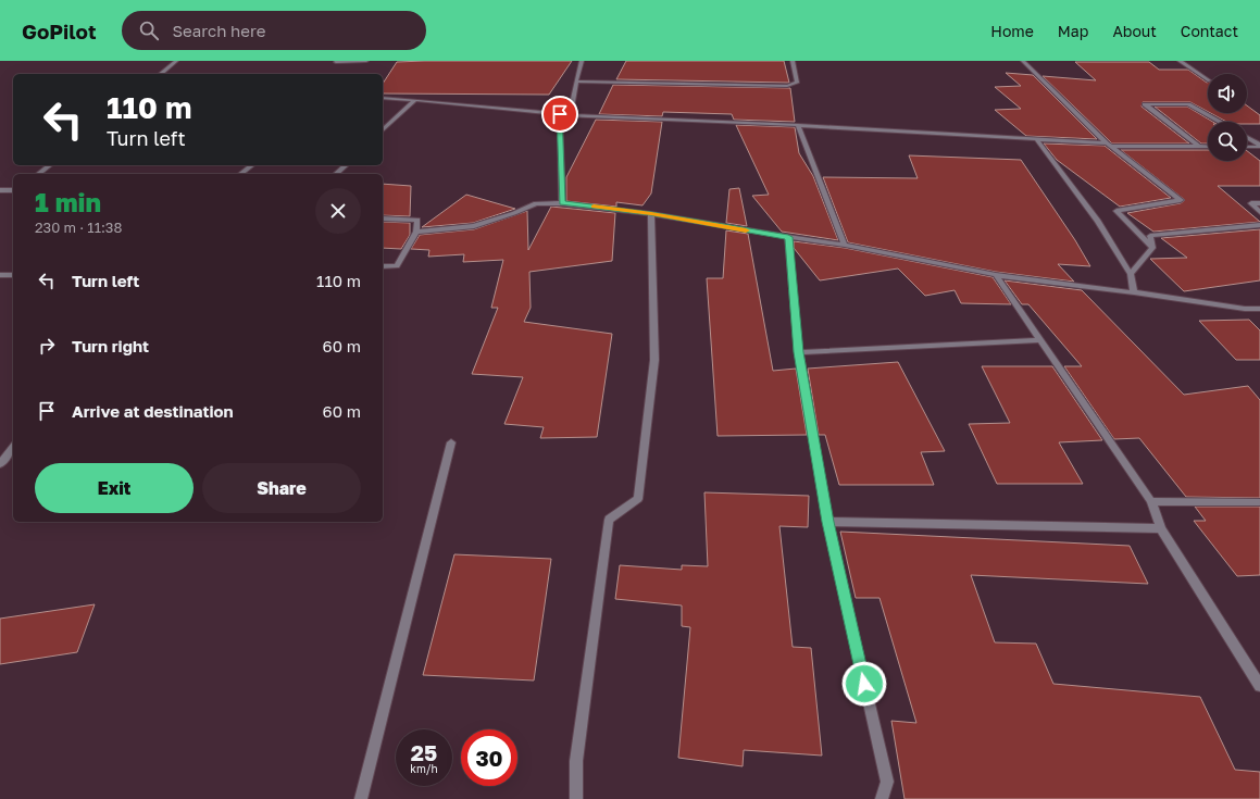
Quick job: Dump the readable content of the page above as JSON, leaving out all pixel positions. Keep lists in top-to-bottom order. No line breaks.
{"page":{"header":"GoPilot","search":"Search here","nav":["Home","Map","About","Contact"],"turn":["110 m","Turn left"],"heading":["1 min","230 m · 11:38"],"list":[{"name":"Turn left","value":"110 m"},{"name":"Turn right","value":"60 m"},{"name":"Arrive at destination","value":"60 m"}],"buttons":["Exit","Share"],"speed":"25 km/h","limit":"30"}}
